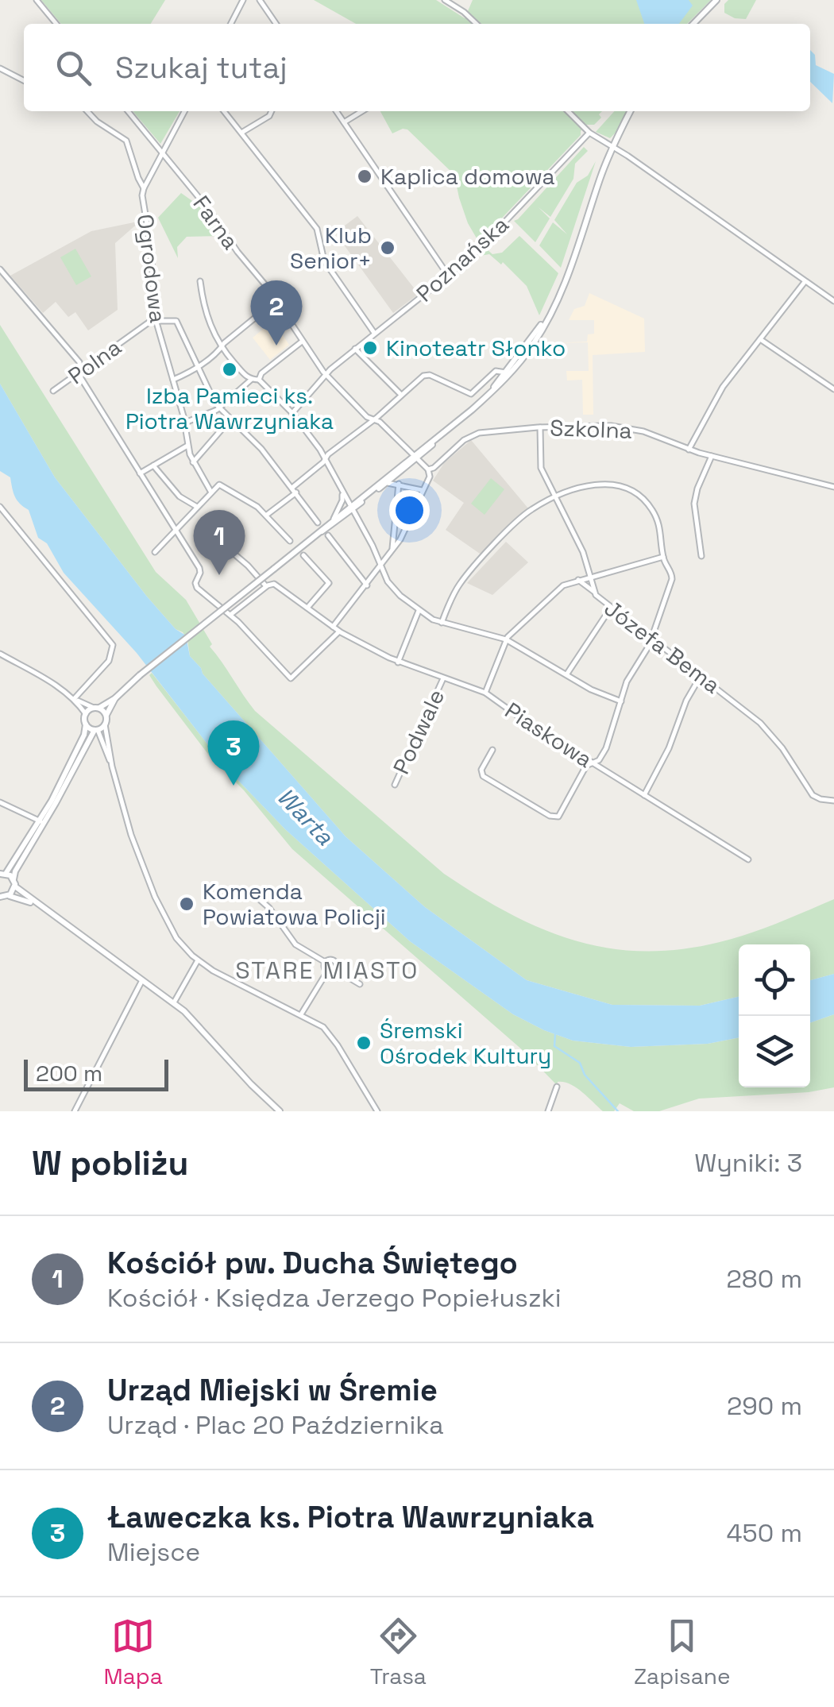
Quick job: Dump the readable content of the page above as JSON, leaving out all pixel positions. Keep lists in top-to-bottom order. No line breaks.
{"streets":{"street":["Farna","Poznańska","Ogrodowa","Polna","Szkolna","Józefa Bema","Podwale","Piaskowa"]},"crossings":[["Farna","Poznańska"],["Ogrodowa","Polna"],["Szkolna","Józefa Bema"],["Podwale","Piaskowa"]],"districts":["STARE MIASTO"],"water":["Warta"],"places":["Kaplica domowa","Klub Senior+","Kinoteatr Słonko","Izba Pamieci ks. Piotra Wawrzyniaka","Komenda Powiatowa Policji","Śremski Ośrodek Kultury"],"scale_bar":"200 m","page":{"search":"Szukaj tutaj","pins":["2","1","3"],"scale":"200 m","heading":["W pobliżu","Wyniki: 3"],"list":[{"mark":"1","name":"Kościół pw. Ducha Świętego","note":"Kościół · Księdza Jerzego Popiełuszki","value":"280 m"},{"mark":"2","name":"Urząd Miejski w Śremie","note":"Urząd · Plac 20 Października","value":"290 m"},{"mark":"3","name":"Ławeczka ks. Piotra Wawrzyniaka","note":"Miejsce","value":"450 m"}],"nav":["Mapa","Trasa","Zapisane"]}}
